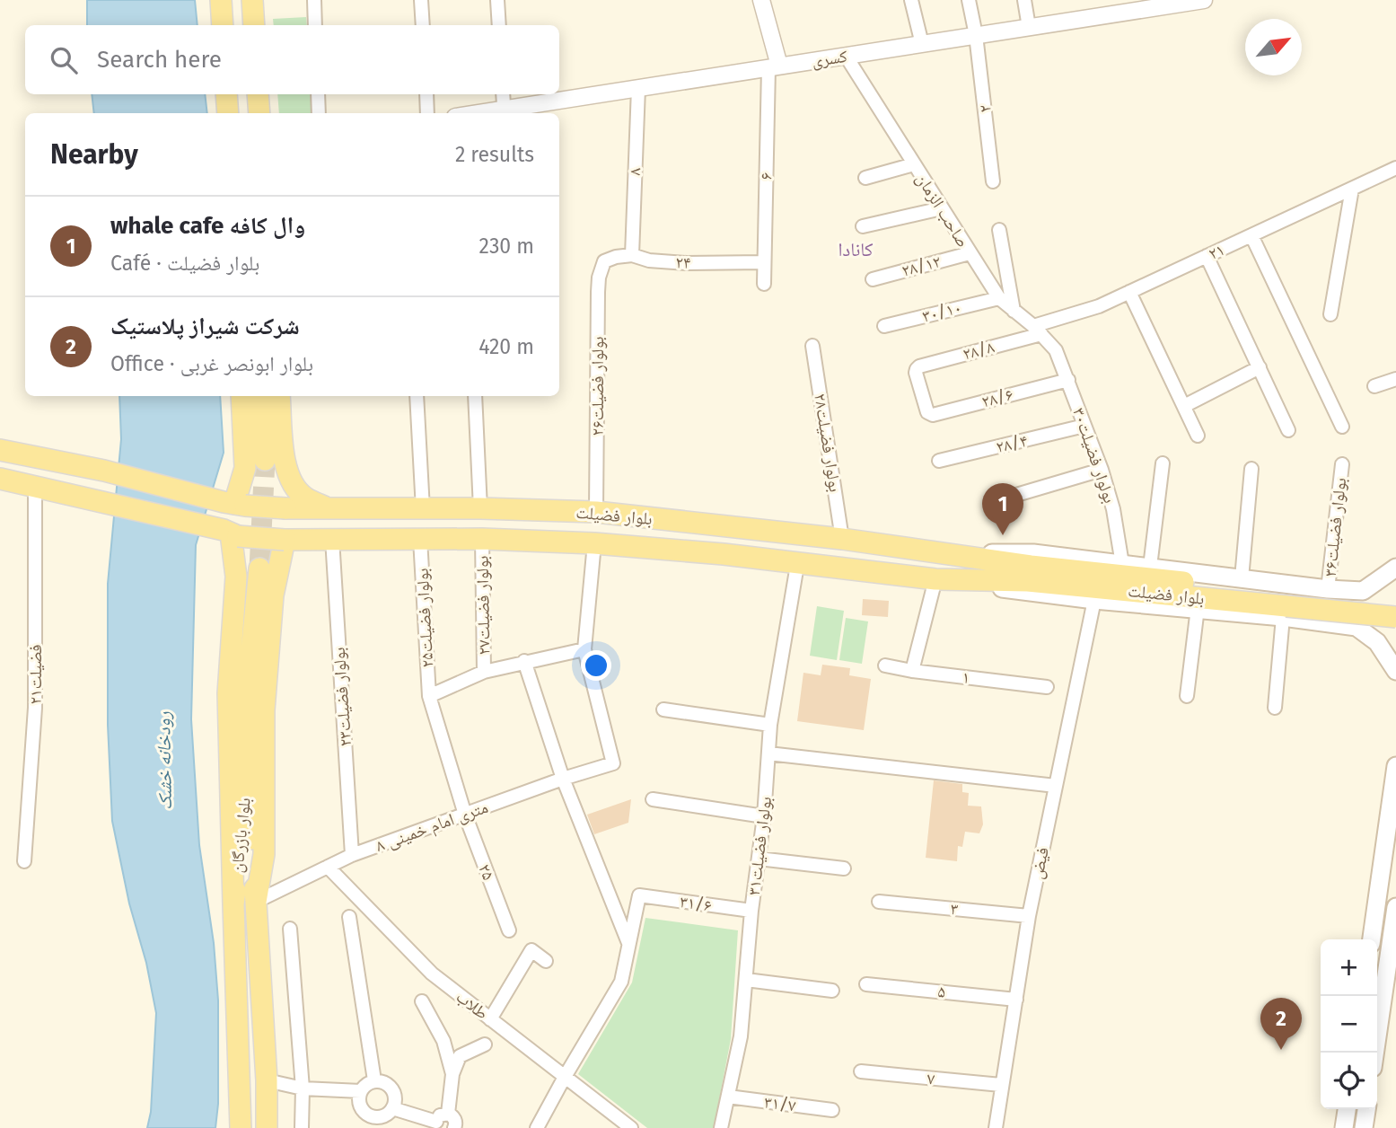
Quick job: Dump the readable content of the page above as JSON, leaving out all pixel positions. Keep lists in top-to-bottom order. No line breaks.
{"streets":{"main road":["بلوار فضیلت","بلوار بازرگان"],"street":["کسری","۲","۸","۶","صاحب الزمان","۲۱","۲۴","۲۸/۱۲","۳۰/۱۰","۲۸/۸","بولوار فضیلت۲۶","۲۸/۶","بولوار فضیلت۲۸","۲۸/۴","بولوار فضیلت۳۰","بولوار فضیلت۳۶","بولوار فضیلت۲۷","بولوار فضیلت۲۵","فضیلت۲۱","۱","بولوار فضیلت۲۳","۸ متری امام خمینی","بولوار فضیلت۳۱","فیض","۲۵","۳۱/۶","۳","۵","طلاب","۷","۳۱/۷"]},"crossings":[["کسری","۲"],["کسری","۸"],["کسری","۶"],["کسری","صاحب الزمان"],["۸","۲۴"],["۶","۲۴"],["صاحب الزمان","۲۱"],["صاحب الزمان","۲۸/۱۲"],["صاحب الزمان","۳۰/۱۰"],["صاحب الزمان","۲۸/۸"],["صاحب الزمان","بولوار فضیلت۳۰"],["۲۱","۲۸/۸"],["۲۴","بولوار فضیلت۲۶"],["۲۸/۸","۲۸/۶"],["بولوار فضیلت۲۶","بلوار فضیلت"],["۲۸/۶","بولوار فضیلت۳۰"],["بولوار فضیلت۲۸","بلوار فضیلت"],["۲۸/۴","بولوار فضیلت۳۰"],["بولوار فضیلت۳۰","بلوار فضیلت"],["بلوار فضیلت","بولوار فضیلت۳۶"],["بلوار فضیلت","بولوار فضیلت۲۷"],["بلوار فضیلت","بولوار فضیلت۲۵"],["بلوار فضیلت","فضیلت۲۱"],["بلوار فضیلت","بولوار فضیلت۲۳"],["بلوار فضیلت","بولوار فضیلت۳۱"],["بلوار فضیلت","فیض"],["بولوار فضیلت۲۵","۸ متری امام خمینی"],["بولوار فضیلت۲۵","۲۵"],["بولوار فضیلت۲۳","۸ متری امام خمینی"],["۸ متری امام خمینی","بلوار بازرگان"],["۸ متری امام خمینی","۲۵"],["۸ متری امام خمینی","طلاب"],["بولوار فضیلت۳۱","۳۱/۶"],["بولوار فضیلت۳۱","۳۱/۷"],["فیض","۳"],["فیض","۵"],["فیض","۷"]],"districts":["کانادا"],"water":["رودخانه خشک"],"north":"top right","page":{"search":"Search here","heading":["Nearby","2 results"],"list":[{"mark":"1","name":"whale cafe وال کافه","note":"Café · بلوار فضیلت","value":"230 m"},{"mark":"2","name":"شرکت شیراز پلاستیک","note":"Office · بلوار ابونصر غربی","value":"420 m"}],"pins":["1","2"],"map_buttons":["+","−"]}}
